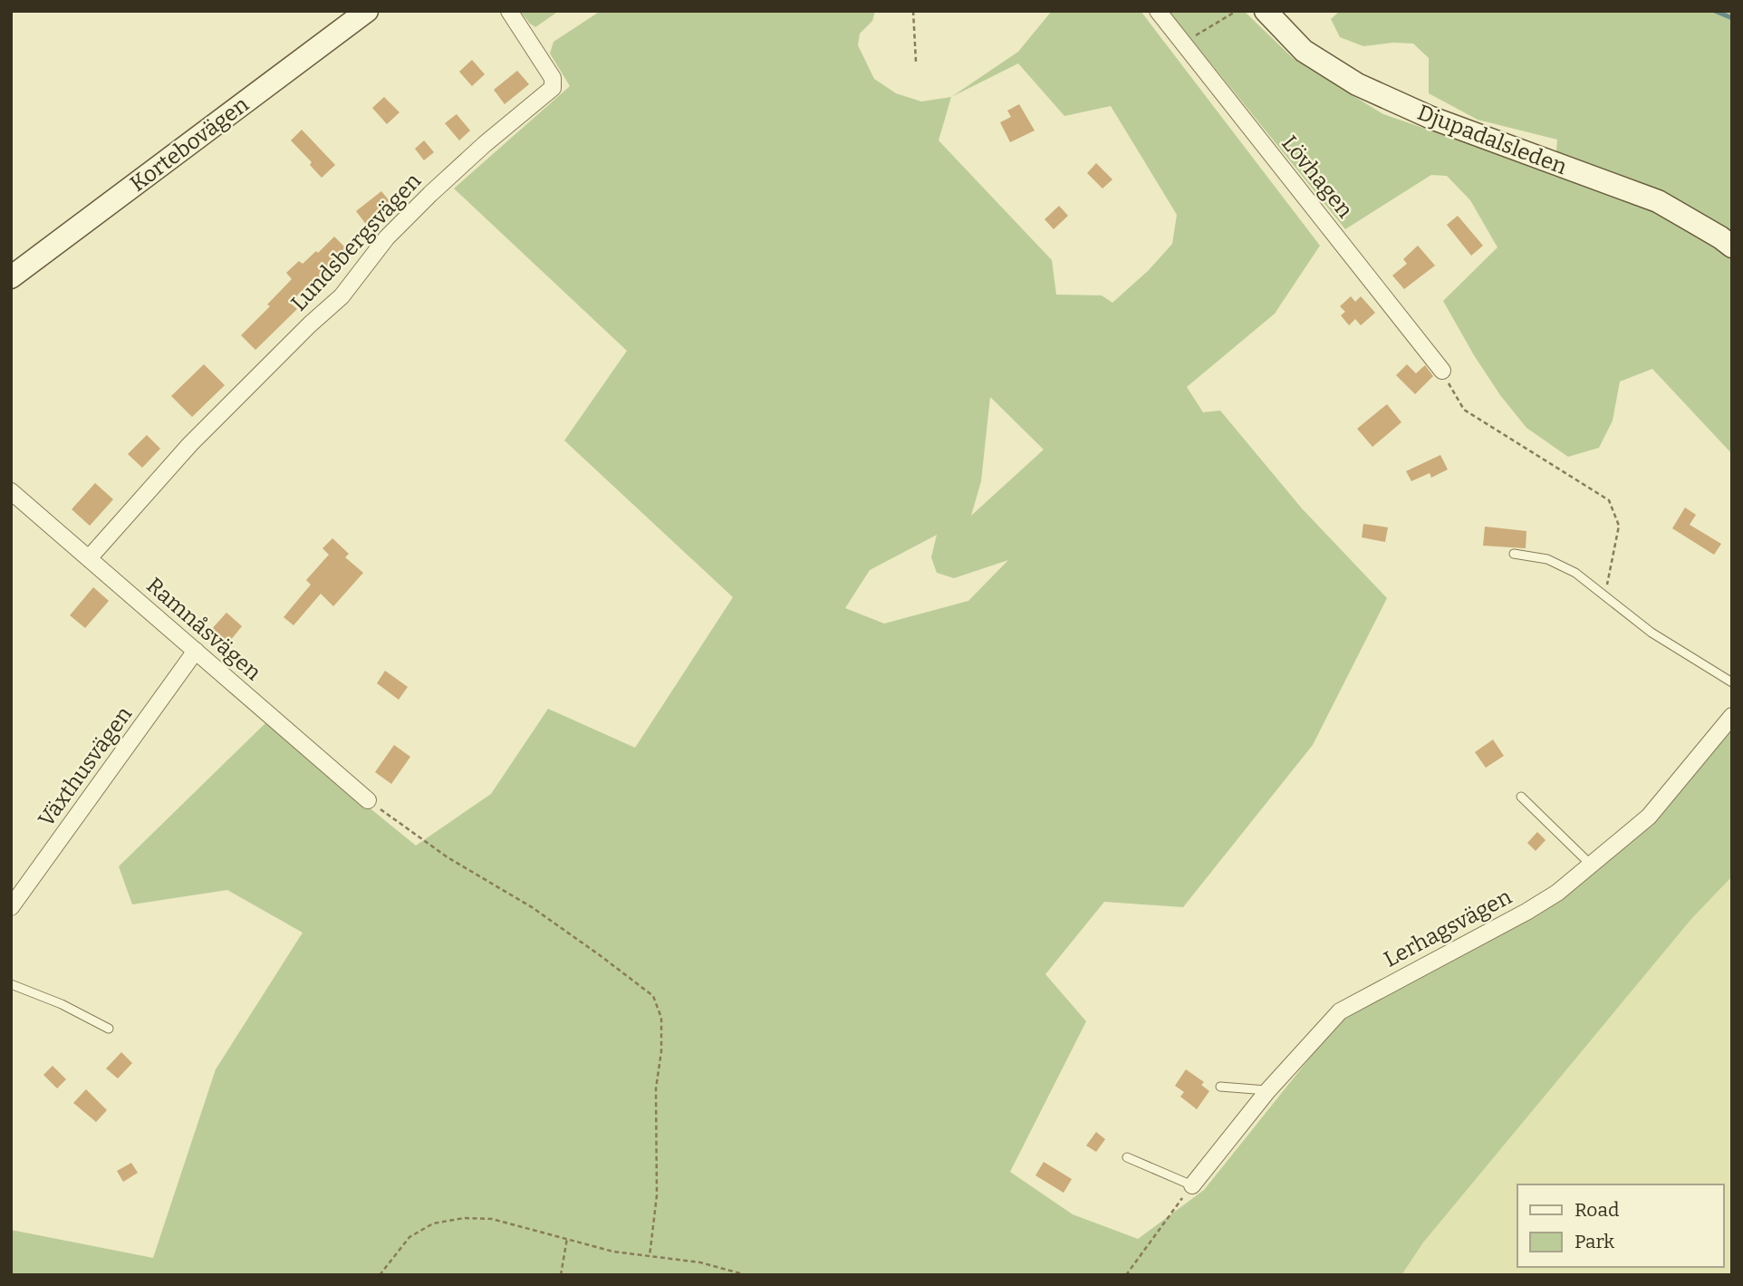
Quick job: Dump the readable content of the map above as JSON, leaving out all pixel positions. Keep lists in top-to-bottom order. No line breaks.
{"streets":{"street":["Djupadalsleden","Kortebovägen","Lövhagen","Lundsbergsvägen","Ramnåsvägen","Växthusvägen","Lerhagsvägen"]},"crossings":[["Lundsbergsvägen","Ramnåsvägen"],["Ramnåsvägen","Växthusvägen"]],"legend":["Road","Park"]}
